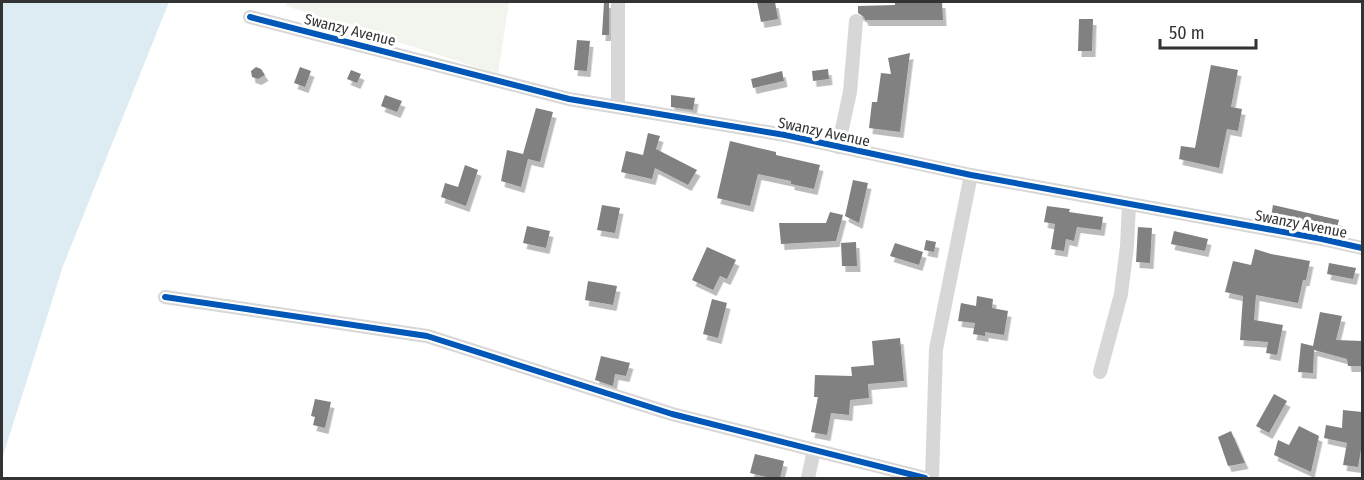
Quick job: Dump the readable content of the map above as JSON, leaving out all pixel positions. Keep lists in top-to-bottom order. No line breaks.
{"streets":{"street":["Swanzy Avenue"]},"scale_bar":"50 m"}
